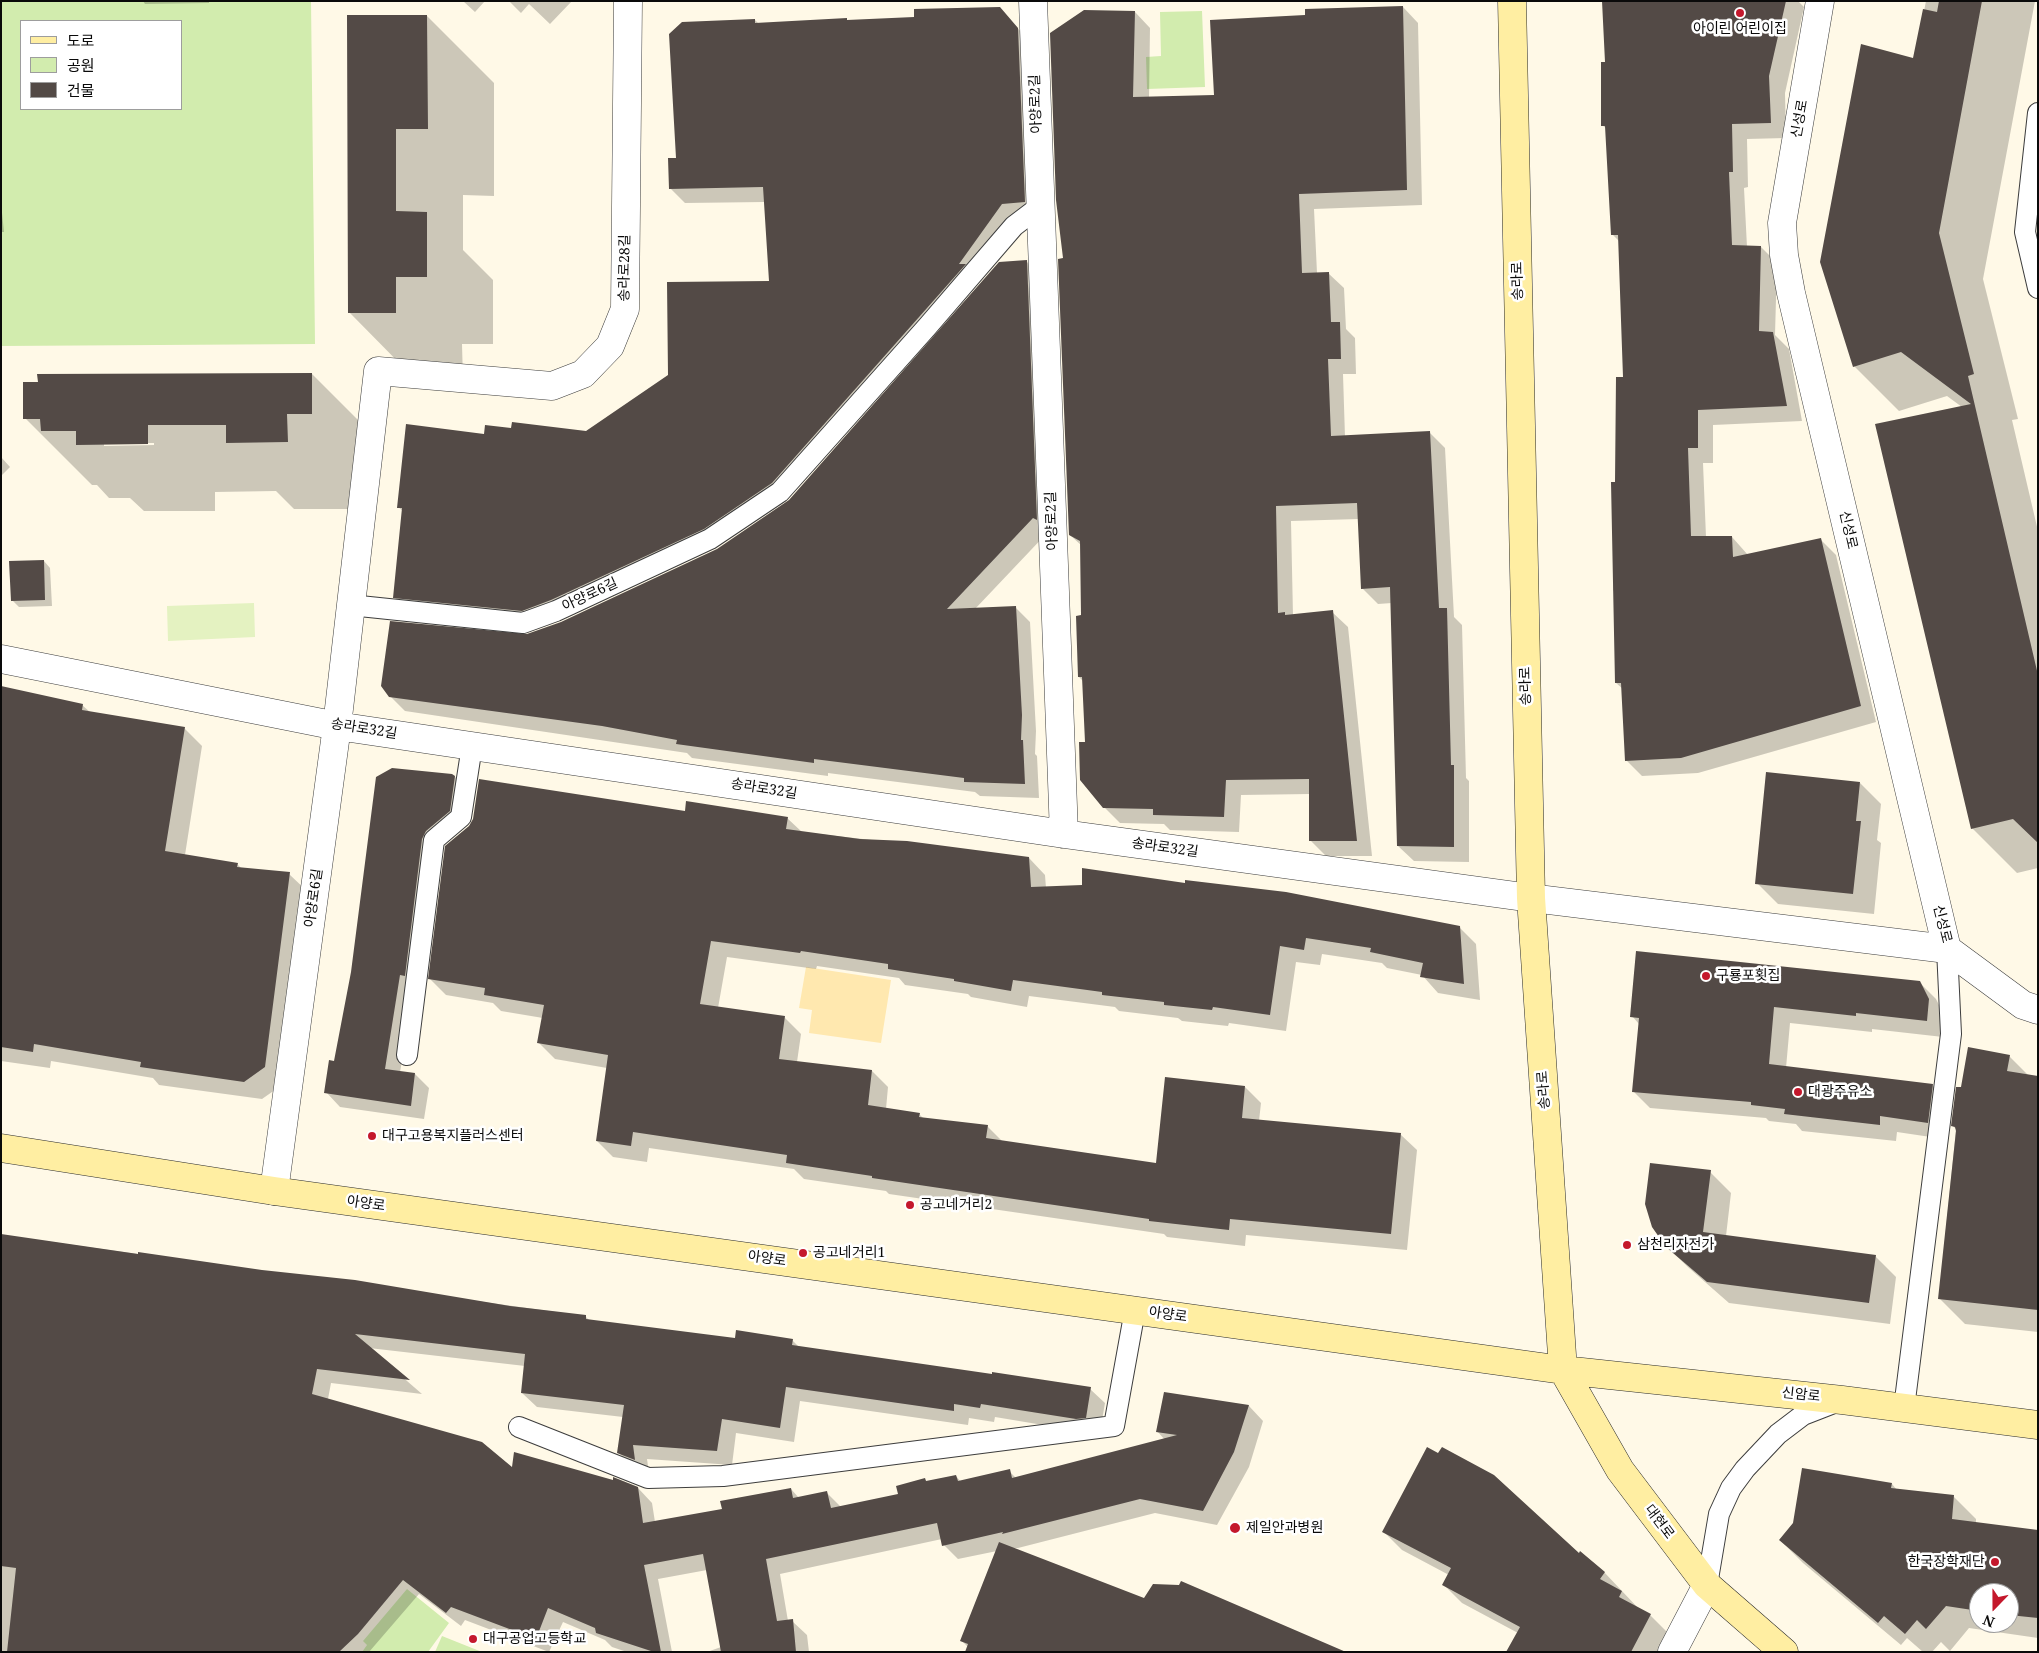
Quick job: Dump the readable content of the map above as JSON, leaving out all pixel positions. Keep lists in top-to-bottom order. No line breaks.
{"streets":{"main road":["송라로","아양로","신암로","대현로"],"street":["아양로2길","신성로","송라로28길","아양로6길","송라로32길"]},"crossings":[["아양로2길","아양로6길"],["아양로2길","송라로32길"],["신성로","송라로32길"],["송라로28길","아양로6길"],["송라로","송라로32길"],["송라로","아양로"],["송라로","신암로"],["송라로","대현로"],["아양로6길","송라로32길"],["아양로6길","아양로"],["아양로","신암로"],["아양로","대현로"],["신암로","대현로"]],"places":["아이린 어린이집","구룡포횟집","대광주유소","대구고용복지플러스센터","공고네거리2","삼천리자전가","공고네거리1","제일안과병원","한국장학재단","대구공업고등학교"],"legend":["도로","공원","건물"],"north":"bottom"}
